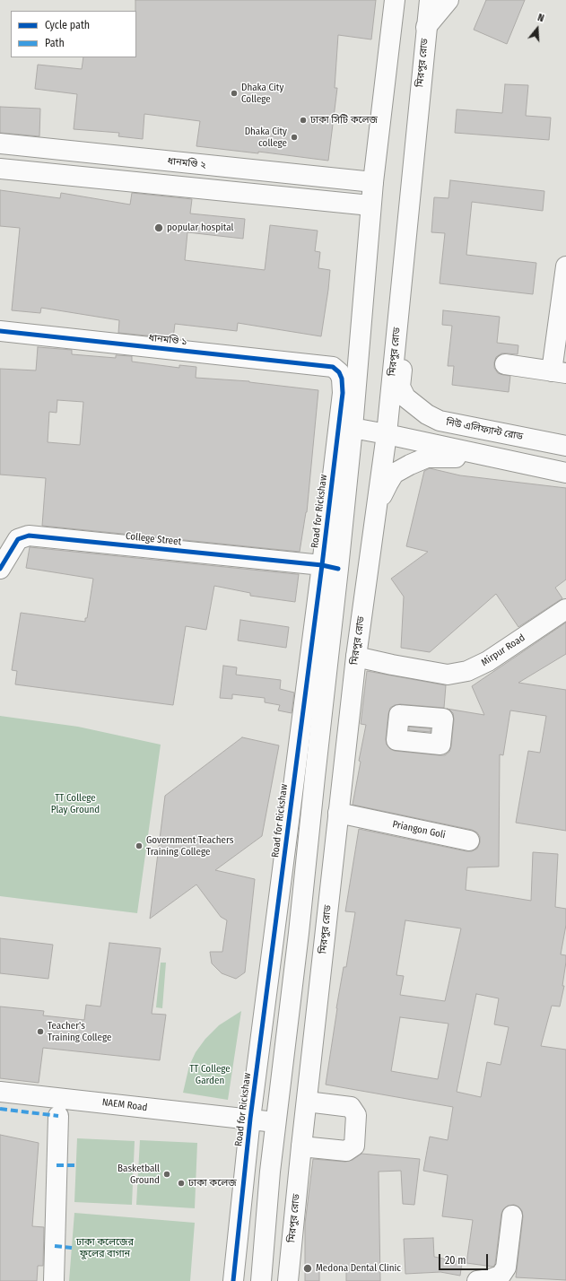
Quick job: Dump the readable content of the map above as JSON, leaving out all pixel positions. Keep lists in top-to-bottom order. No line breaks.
{"streets":{"main road":["মিরপুর রোড","ধানমণ্ডি ২","ধানমণ্ডি ১","নিউ এলিফ্যান্ট রোড","Road for Rickshaw","College Street","Mirpur Road","Priangon Goli","NAEM Road"]},"crossings":[["মিরপুর রোড","নিউ এলিফ্যান্ট রোড"],["মিরপুর রোড","Mirpur Road"],["মিরপুর রোড","Priangon Goli"],["মিরপুর রোড","NAEM Road"],["ধানমণ্ডি ১","Road for Rickshaw"],["Road for Rickshaw","College Street"],["Road for Rickshaw","NAEM Road"]],"parks":["TT College Play Ground","TT College Garden","ঢাকা কলেজের ফুলের বাগান"],"places":["Dhaka City College","ঢাকা সিটি কলেজ","Dhaka City college","popular hospital","Government Teachers Training College","Teacher's Training College","Basketball Ground","ঢাকা কলেজ","Medona Dental Clinic"],"legend":["Cycle path","Path"],"scale_bar":"20 m","north":"top"}
